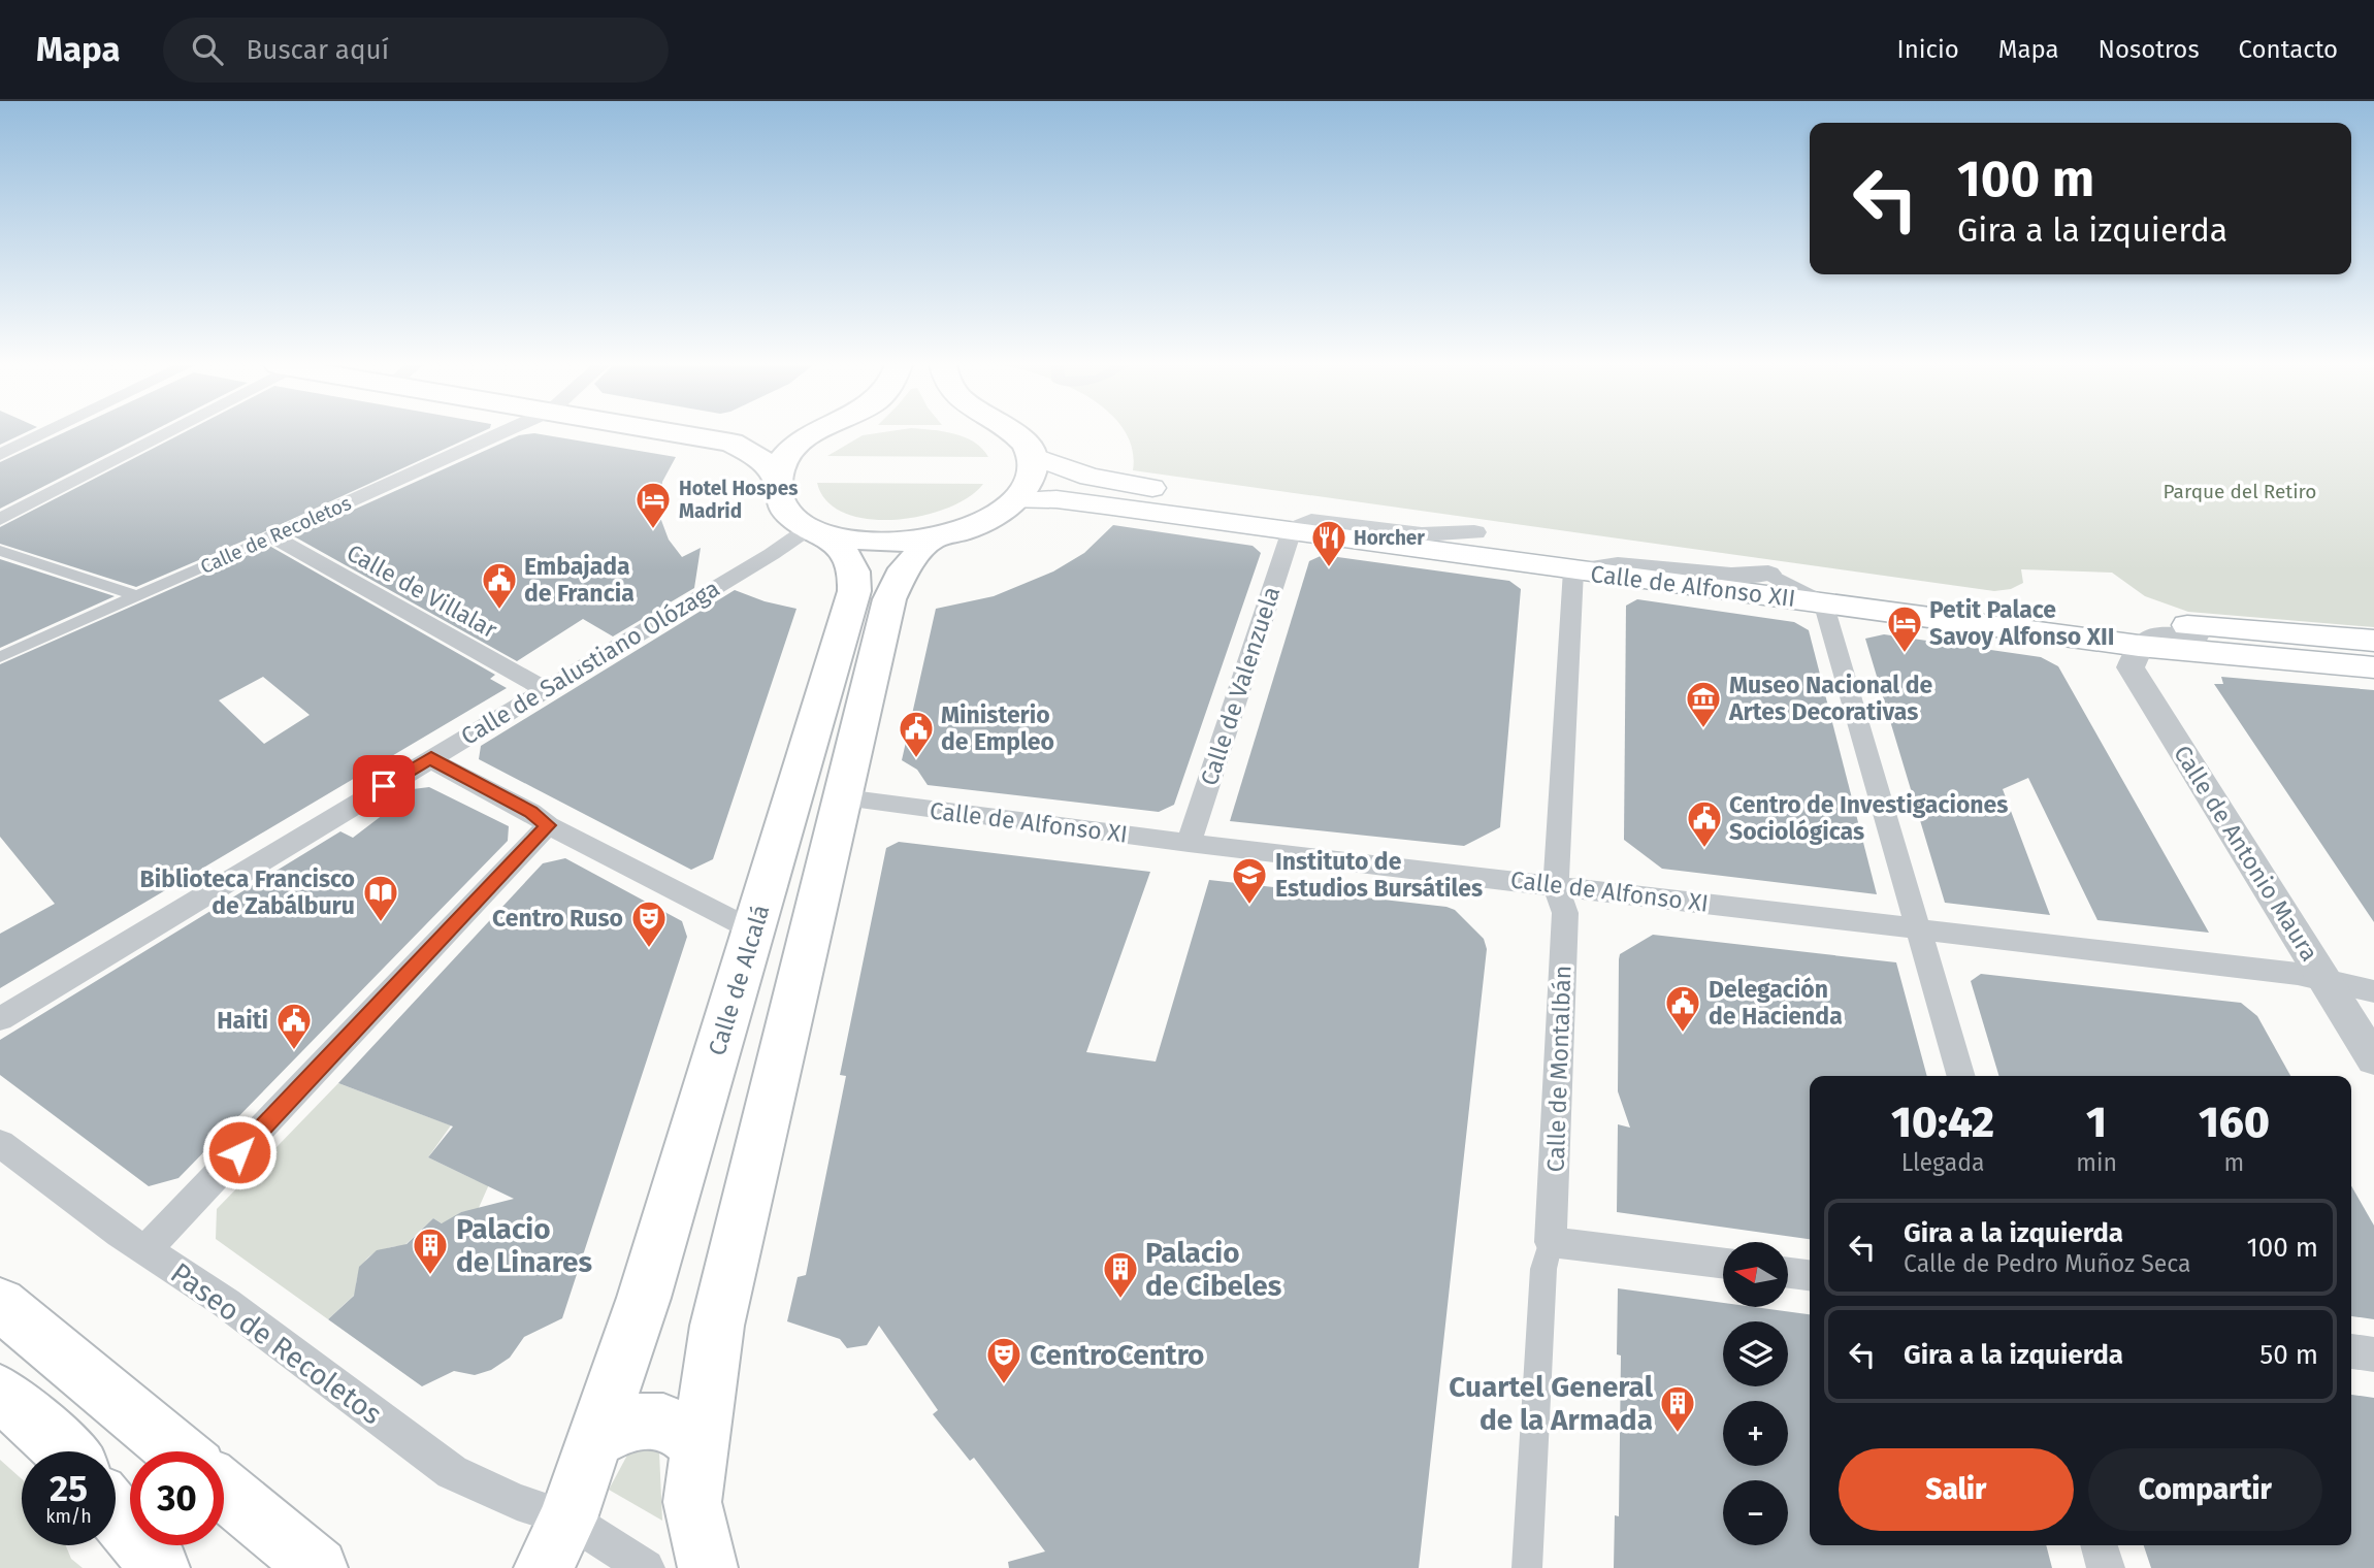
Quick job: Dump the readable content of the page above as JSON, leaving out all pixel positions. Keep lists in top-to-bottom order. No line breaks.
{"streets":{"main road":["Calle de Alfonso XII","Calle de Alcalá"],"street":["Calle de Recoletos","Calle de Villalar","Calle de Salustiano Olózaga","Calle de Valenzuela","Calle de Alfonso XI","Calle de Antonio Maura","Calle de Montalbán","Paseo de Recoletos"]},"crossings":[["Calle de Recoletos","Calle de Villalar"],["Calle de Alfonso XII","Calle de Valenzuela"],["Calle de Alfonso XII","Calle de Antonio Maura"],["Calle de Alfonso XII","Calle de Montalbán"],["Calle de Villalar","Calle de Salustiano Olózaga"],["Calle de Salustiano Olózaga","Calle de Alcalá"],["Calle de Valenzuela","Calle de Alfonso XI"],["Calle de Alfonso XI","Calle de Antonio Maura"],["Calle de Alfonso XI","Calle de Montalbán"],["Calle de Alcalá","Paseo de Recoletos"]],"parks":["Parque del Retiro"],"places":{"hotel":["Hotel Hospes Madrid","Petit Palace Savoy Alfonso XII"],"restaurant":["Horcher"],"public building":["Embajada de Francia","Ministerio de Empleo","Centro de Investigaciones Sociológicas","Delegación de Hacienda","Haiti"],"museum":["Museo Nacional de Artes Decorativas"],"school or university":["Instituto de Estudios Bursátiles"],"library":["Biblioteca Francisco de Zabálburu"],"theatre":["Centro Ruso","CentroCentro"],"building":["Palacio de Linares","Palacio de Cibeles","Cuartel General de la Armada"]},"north":"left","page":{"header":"Mapa","search":"Buscar aquí","nav":["Inicio","Mapa","Nosotros","Contacto"],"turn":["100 m","Gira a la izquierda"],"eta":["10:42","Llegada","1","min","160","m"],"list":[{"name":"Gira a la izquierda","note":"Calle de Pedro Muñoz Seca","value":"100 m"},{"name":"Gira a la izquierda","value":"50 m"}],"map_buttons":["+","−"],"buttons":["Salir","Compartir"],"speed":"25 km/h","limit":"30"}}
